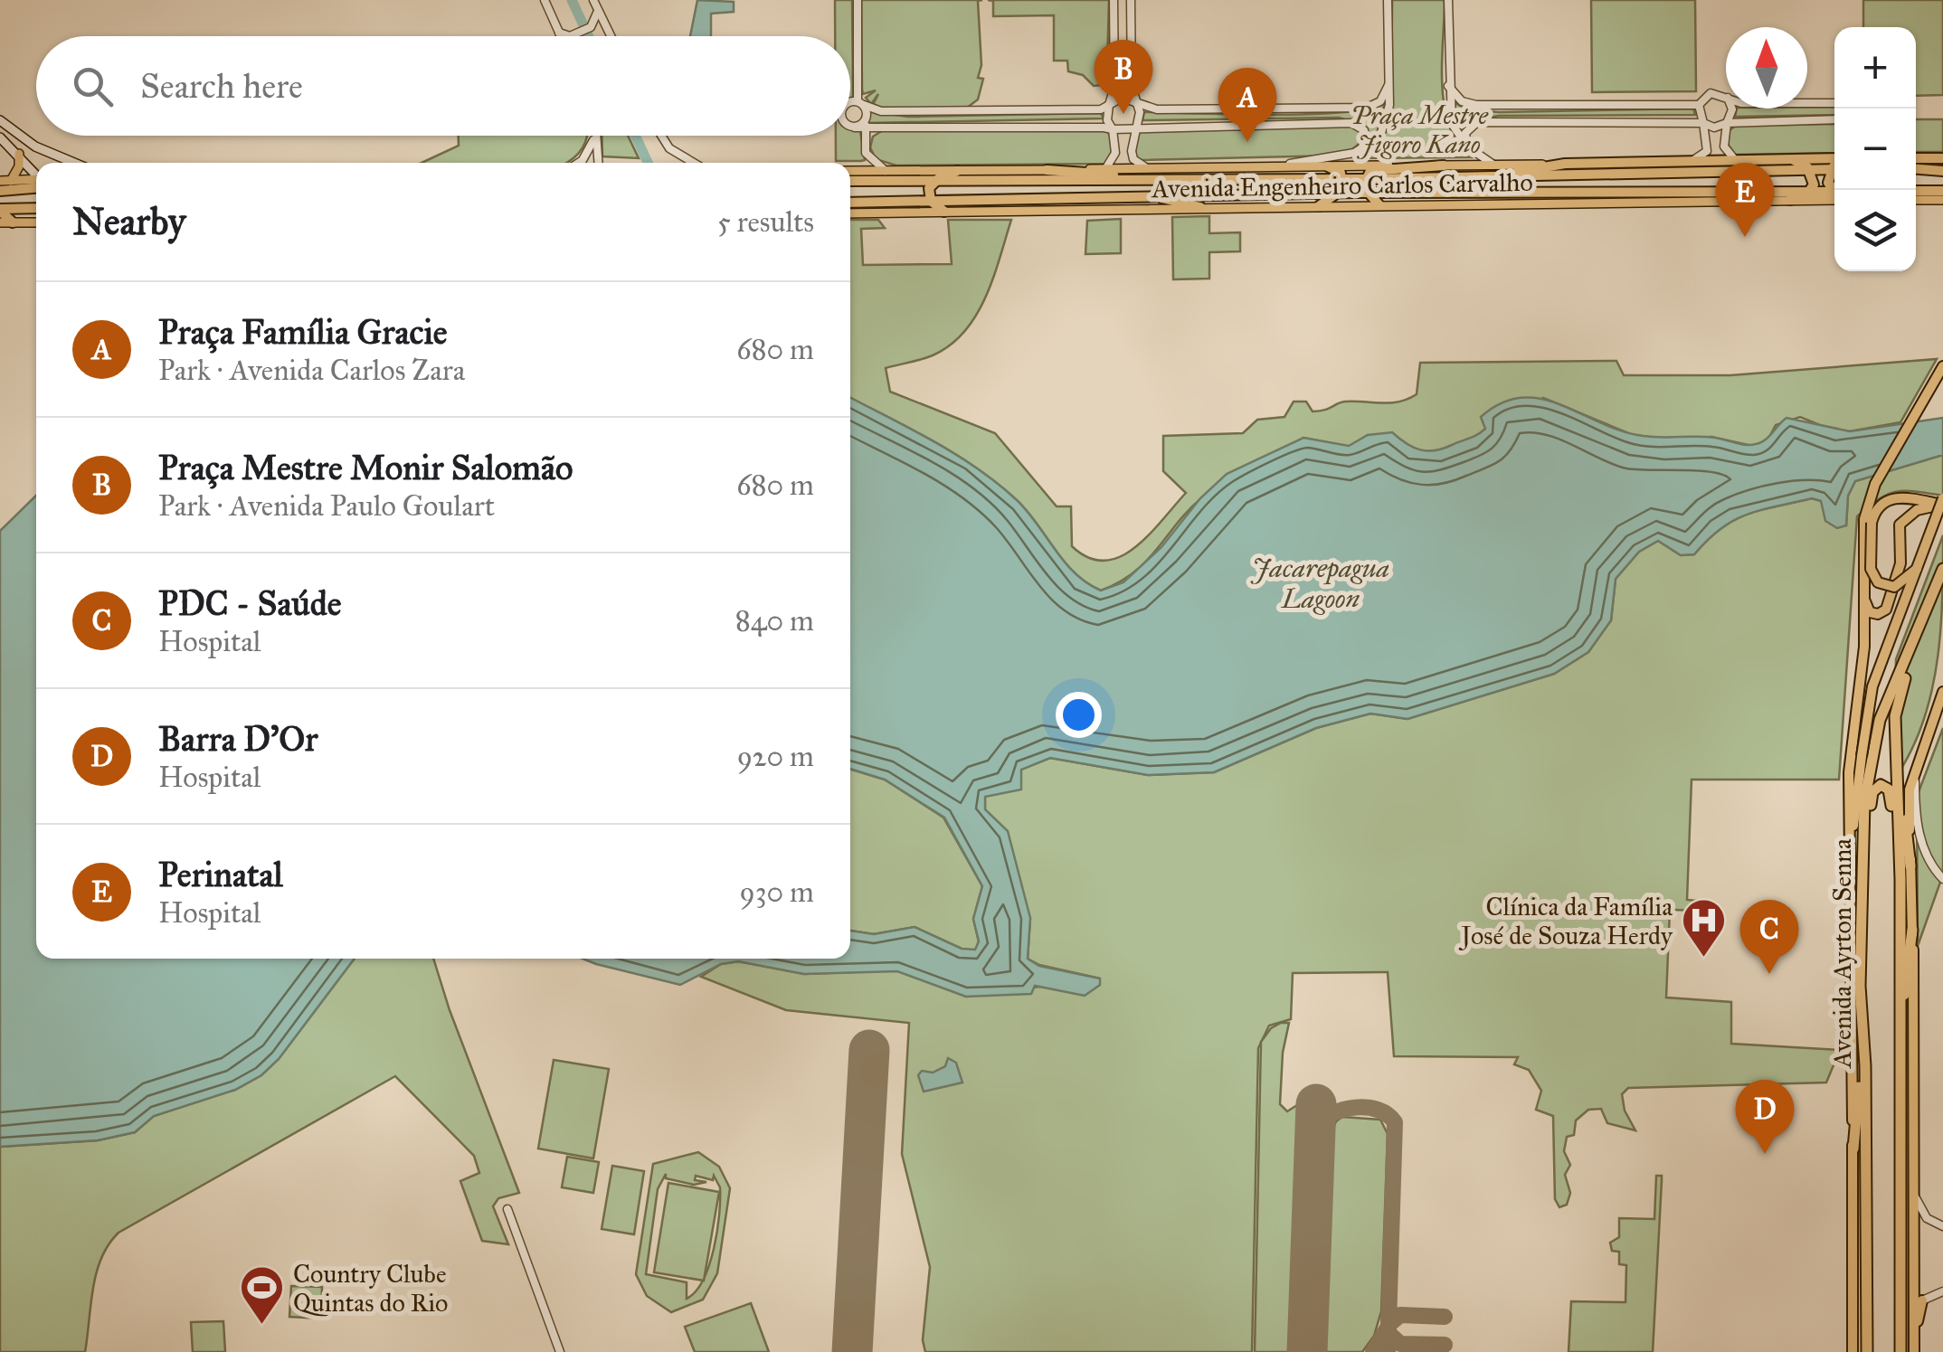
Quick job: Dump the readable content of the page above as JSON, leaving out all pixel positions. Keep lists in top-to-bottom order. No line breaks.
{"streets":{"highway":["Avenida Engenheiro Carlos Carvalho","Avenida Ayrton Senna"]},"water":["Jacarepagua Lagoon"],"parks":["Praça Mestre Jigoro Kano"],"places":{"hospital":["Clínica da Família José de Souza Herdy"],"sports":["Country Clube Quintas do Rio"]},"north":"top","page":{"map_buttons":["+","−"],"search":"Search here","pins":["B","A","E","C","D"],"heading":["Nearby","5 results"],"list":[{"mark":"A","name":"Praça Família Gracie","note":"Park · Avenida Carlos Zara","value":"680 m"},{"mark":"B","name":"Praça Mestre Monir Salomão","note":"Park · Avenida Paulo Goulart","value":"680 m"},{"mark":"C","name":"PDC - Saúde","note":"Hospital","value":"840 m"},{"mark":"D","name":"Barra D'Or","note":"Hospital","value":"920 m"},{"mark":"E","name":"Perinatal","note":"Hospital","value":"930 m"}]}}
